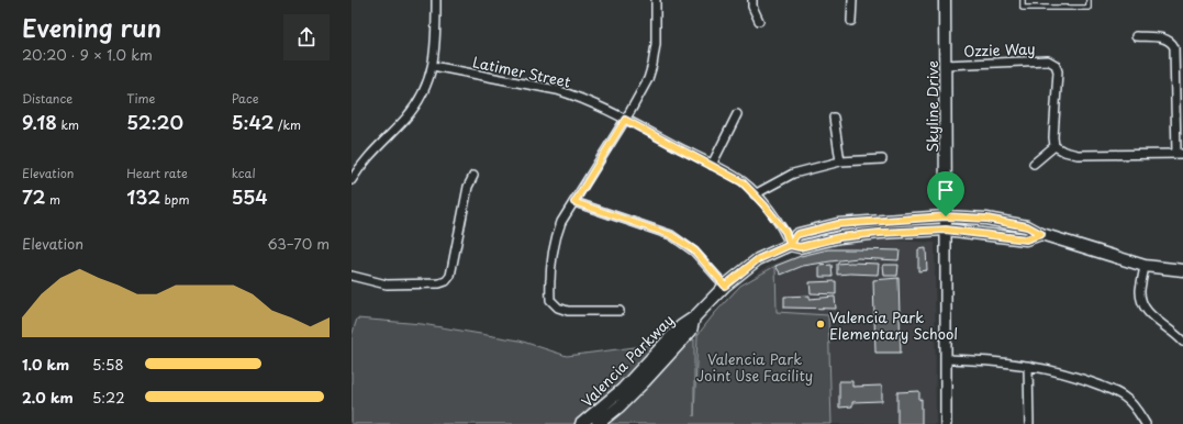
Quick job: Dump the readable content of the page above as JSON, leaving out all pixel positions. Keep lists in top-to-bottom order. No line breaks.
{"streets":{"main road":["Skyline Drive","Valencia Parkway"],"street":["Ozzie Way","Latimer Street"]},"crossings":[["Ozzie Way","Skyline Drive"],["Latimer Street","Valencia Parkway"],["Skyline Drive","Valencia Parkway"]],"parks":["Valencia Park Joint Use Facility"],"places":["Valencia Park Elementary School"],"page":{"heading":["Evening run","20:20 · 9 × 1.0 km"],"stats":[["Distance","9.18 km"],["Time","52:20"],["Pace","5:42 /km"],["Elevation","72 m"],["Heart rate","132 bpm"],["kcal","554"]],"chart":["Elevation","63–70 m"],"list":[{"name":"1.0 km","note":"5:58"},{"name":"2.0 km","note":"5:22"}]}}
